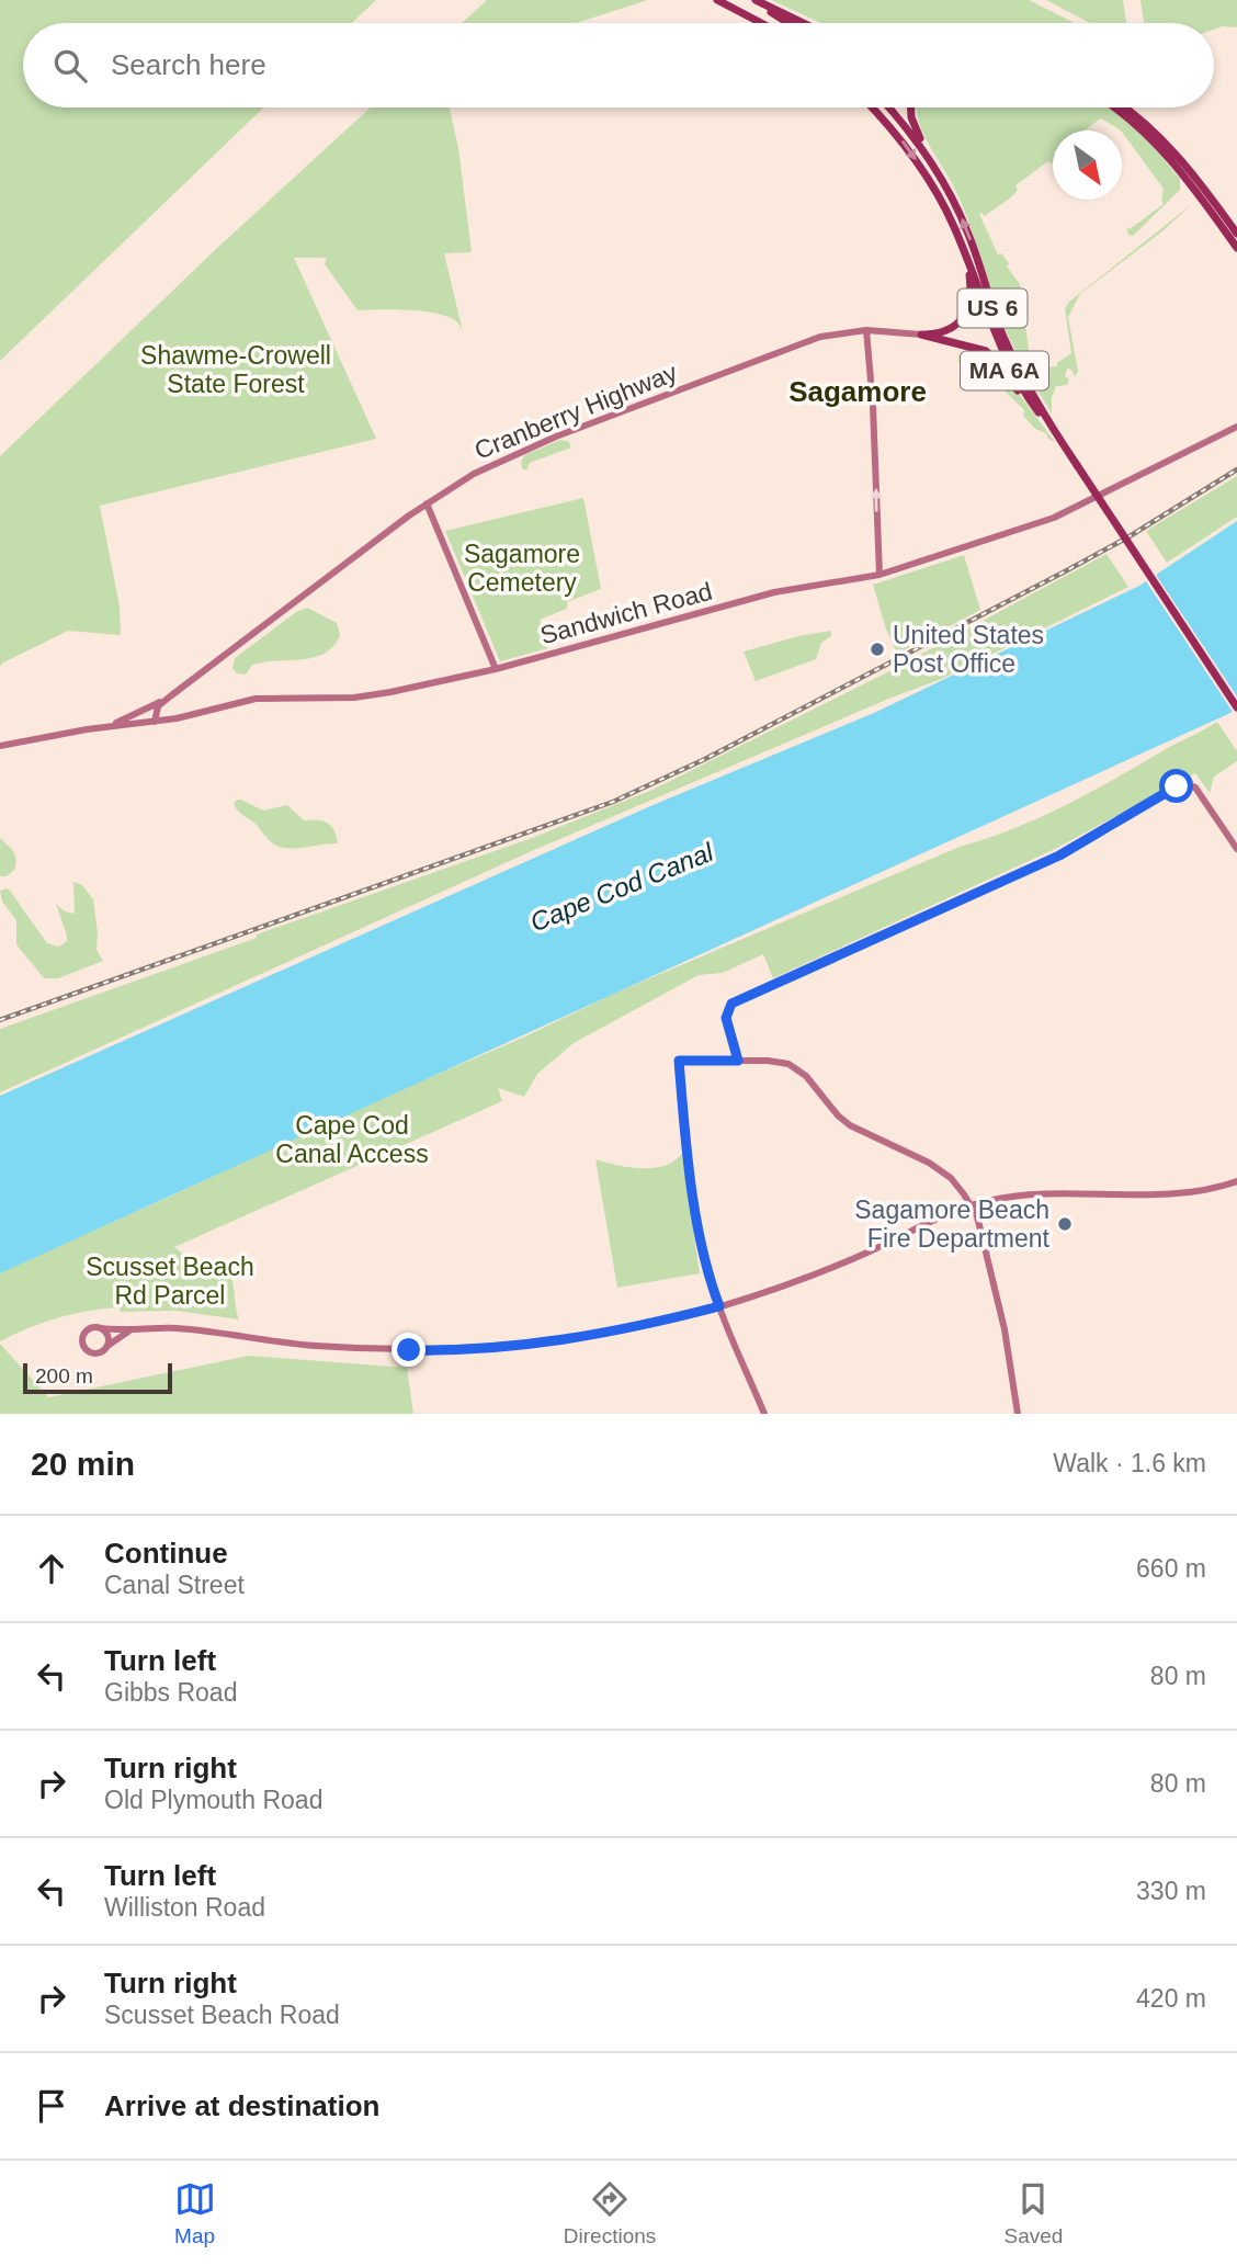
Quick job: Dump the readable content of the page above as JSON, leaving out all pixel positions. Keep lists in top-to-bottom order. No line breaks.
{"streets":{"highway":["US 6","MA 6A"],"main road":["Cranberry Highway","Sandwich Road"]},"crossings":[["US 6","MA 6A"],["MA 6A","Cranberry Highway"],["Cranberry Highway","Sandwich Road"]],"districts":["Sagamore"],"water":["Cape Cod Canal"],"parks":["Shawme-Crowell State Forest","Sagamore Cemetery","Cape Cod Canal Access","Scusset Beach Rd Parcel"],"places":["United States Post Office","Sagamore Beach Fire Department"],"scale_bar":"200 m","north":"bottom right","page":{"search":"Search here","scale":"200 m","heading":["20 min","Walk · 1.6 km"],"list":[["Continue","Canal Street","660 m"],["Turn left","Gibbs Road","80 m"],["Turn right","Old Plymouth Road","80 m"],["Turn left","Williston Road","330 m"],["Turn right","Scusset Beach Road","420 m"],"Arrive at destination"],"nav":["Map","Directions","Saved"]}}
